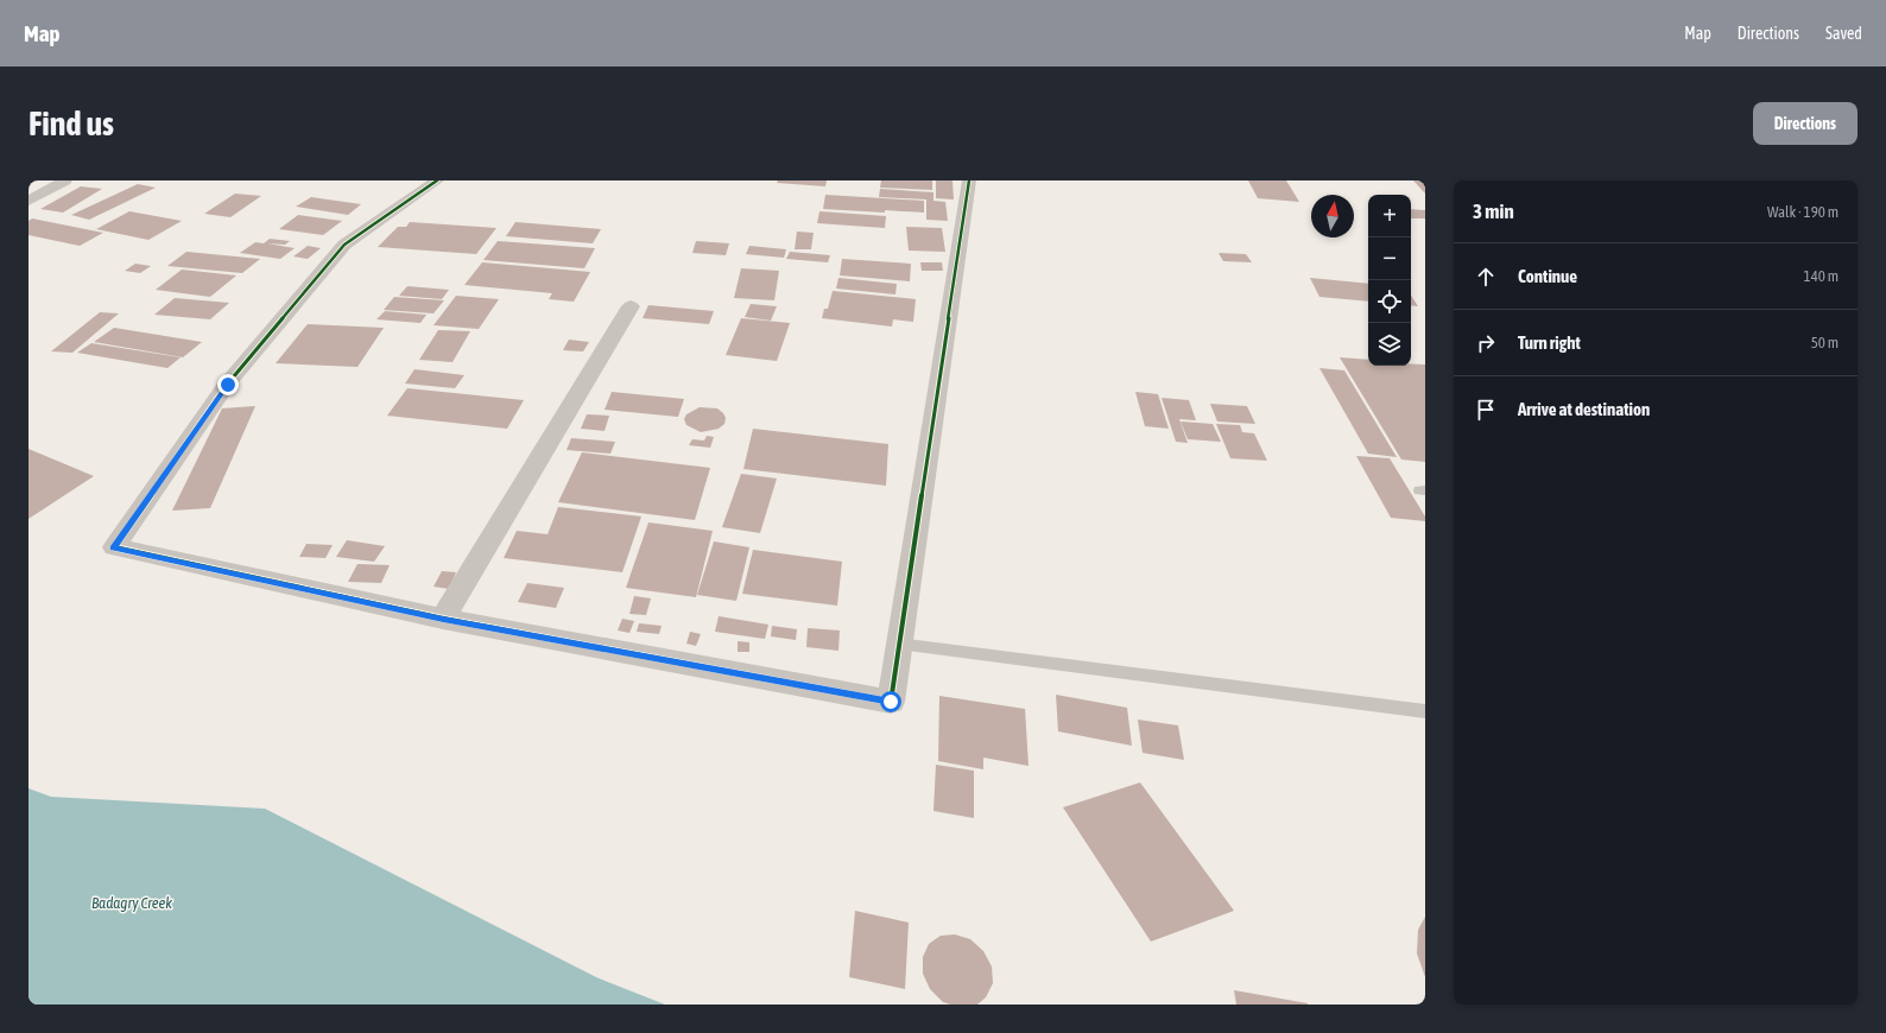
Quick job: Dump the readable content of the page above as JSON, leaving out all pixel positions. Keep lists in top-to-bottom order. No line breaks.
{"water":["Badagry Creek"],"north":"top","page":{"header":"Map","nav":["Map","Directions","Saved"],"buttons":"Directions","title":"Find us","heading":["3 min","Walk · 190 m"],"map_buttons":["+","−"],"list":[["Continue","140 m"],["Turn right","50 m"],"Arrive at destination"]}}
